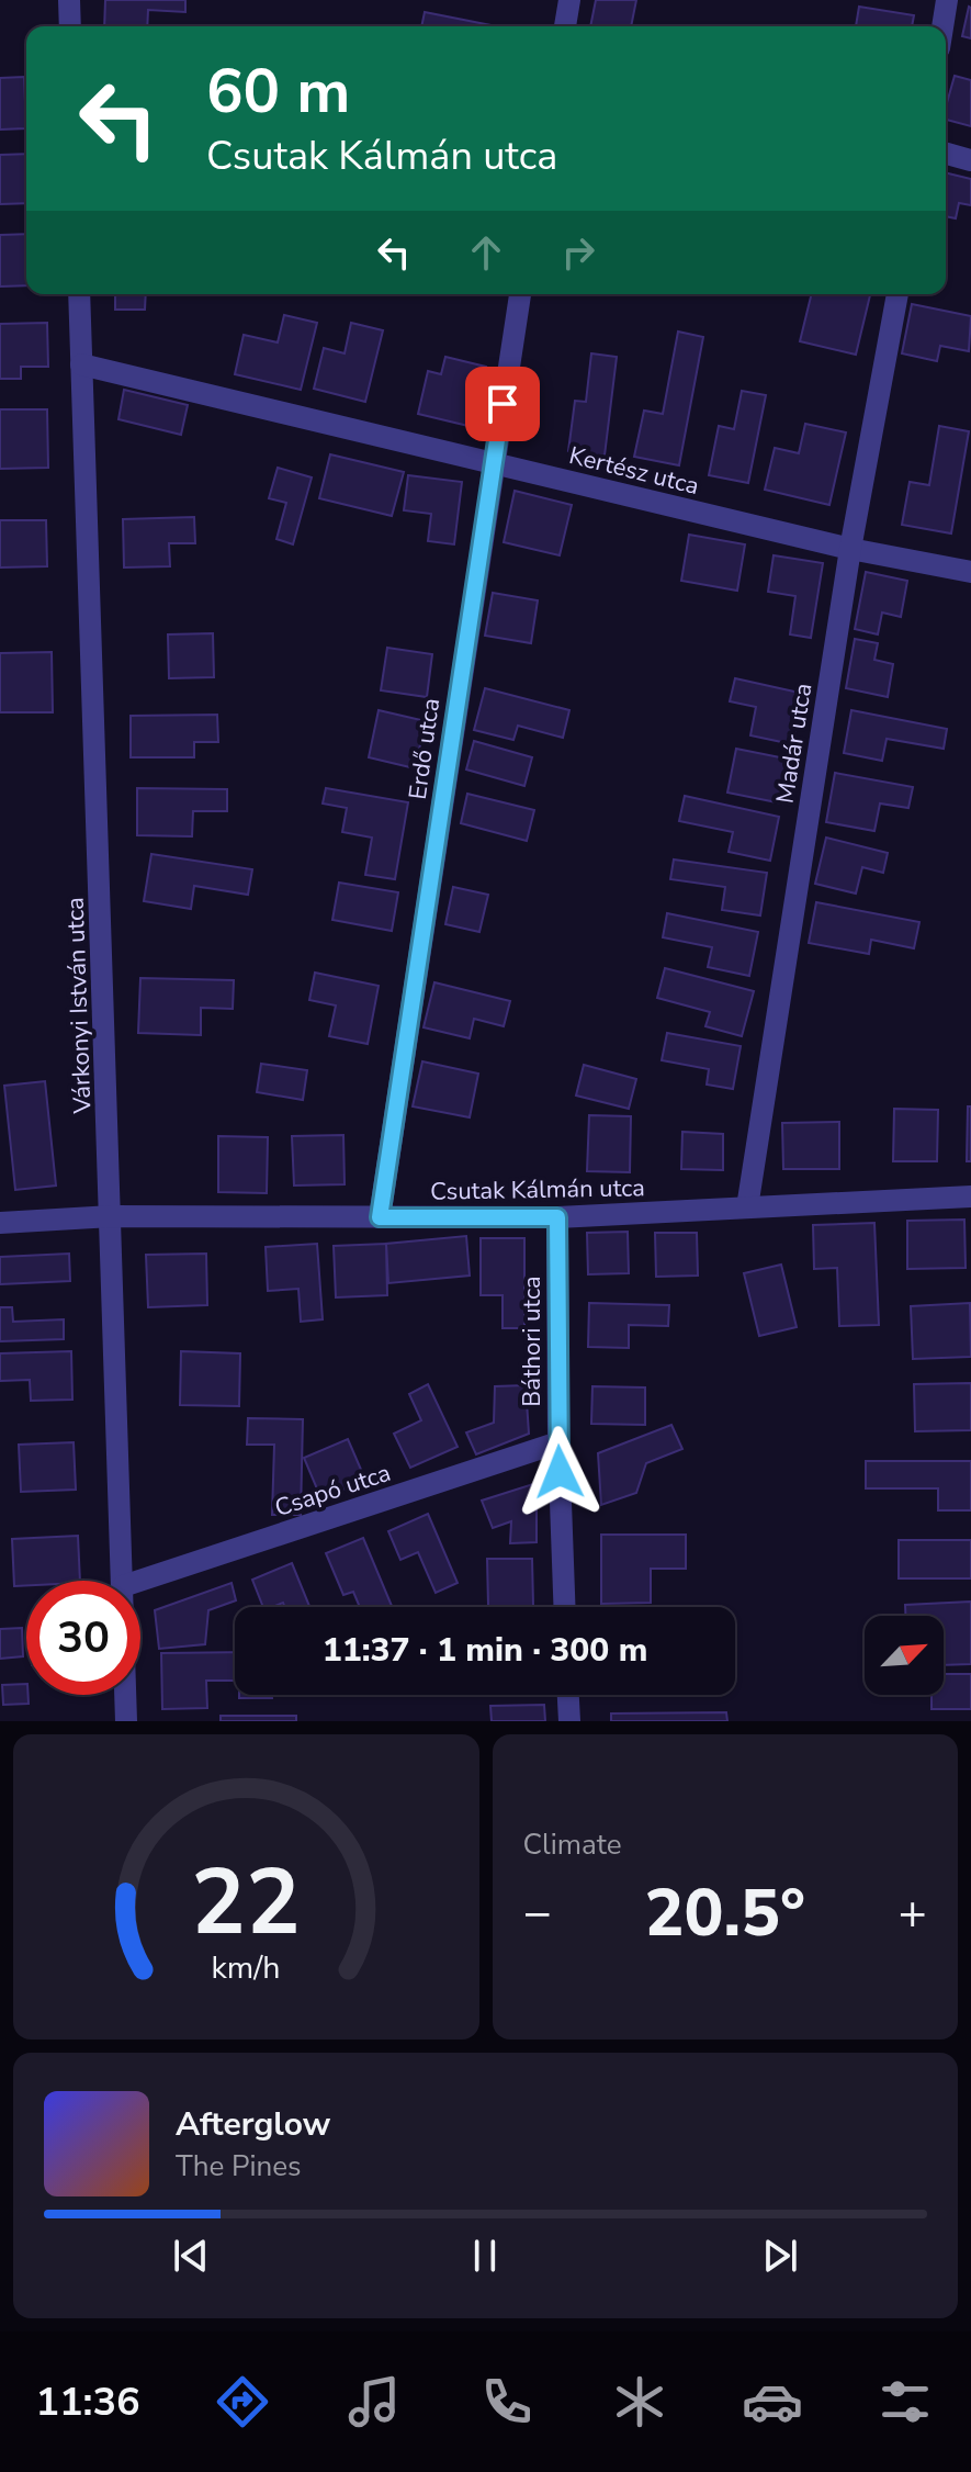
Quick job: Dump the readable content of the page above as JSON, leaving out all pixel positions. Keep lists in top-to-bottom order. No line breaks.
{"streets":{"street":["Kertész utca","Madár utca","Erdő utca","Várkonyi István utca","Csutak Kálmán utca","Báthori utca","Csapó utca"]},"crossings":[["Kertész utca","Madár utca"],["Kertész utca","Erdő utca"],["Kertész utca","Várkonyi István utca"],["Madár utca","Csutak Kálmán utca"],["Erdő utca","Csutak Kálmán utca"],["Várkonyi István utca","Csutak Kálmán utca"],["Csutak Kálmán utca","Báthori utca"],["Báthori utca","Csapó utca"]],"north":"top right","page":{"turn":["60 m","Csutak Kálmán utca"],"limit":"30","trip":"11:37 · 1 min · 300 m","tile":"Climate","heat":["−","20.5°","+"],"song":["Afterglow","The Pines"],"tabs":"11:36","gauge":["22","km/h"]}}
